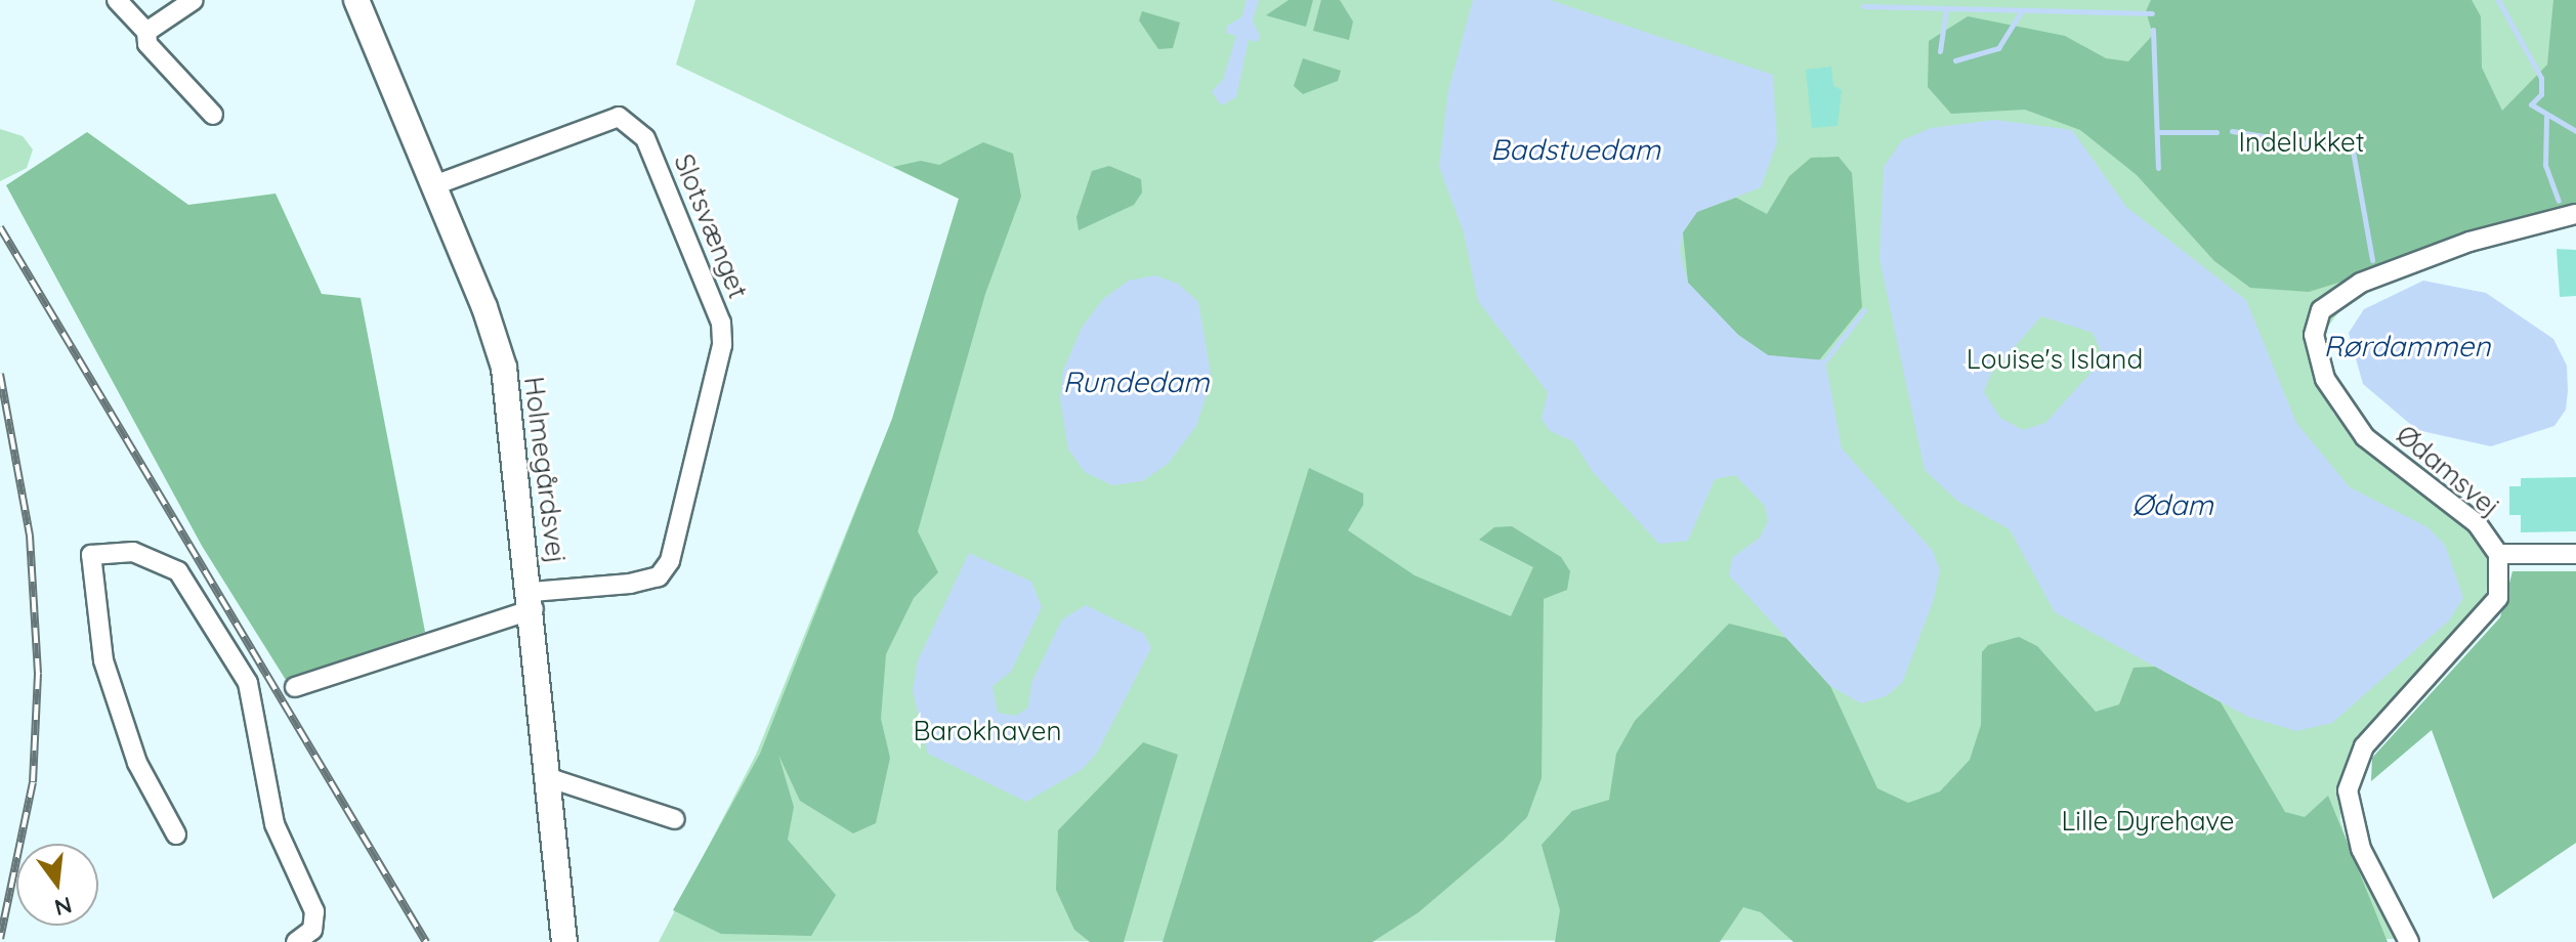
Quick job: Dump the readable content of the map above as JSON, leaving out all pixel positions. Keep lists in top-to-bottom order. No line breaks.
{"streets":{"street":["Slotsvænget","Holmegårdsvej","Ødamsvej"]},"crossings":[["Slotsvænget","Holmegårdsvej"]],"water":["Badstuedam","Rørdammen","Rundedam","Ødam"],"parks":["Indelukket","Louise's Island","Barokhaven","Lille Dyrehave"],"north":"bottom"}
